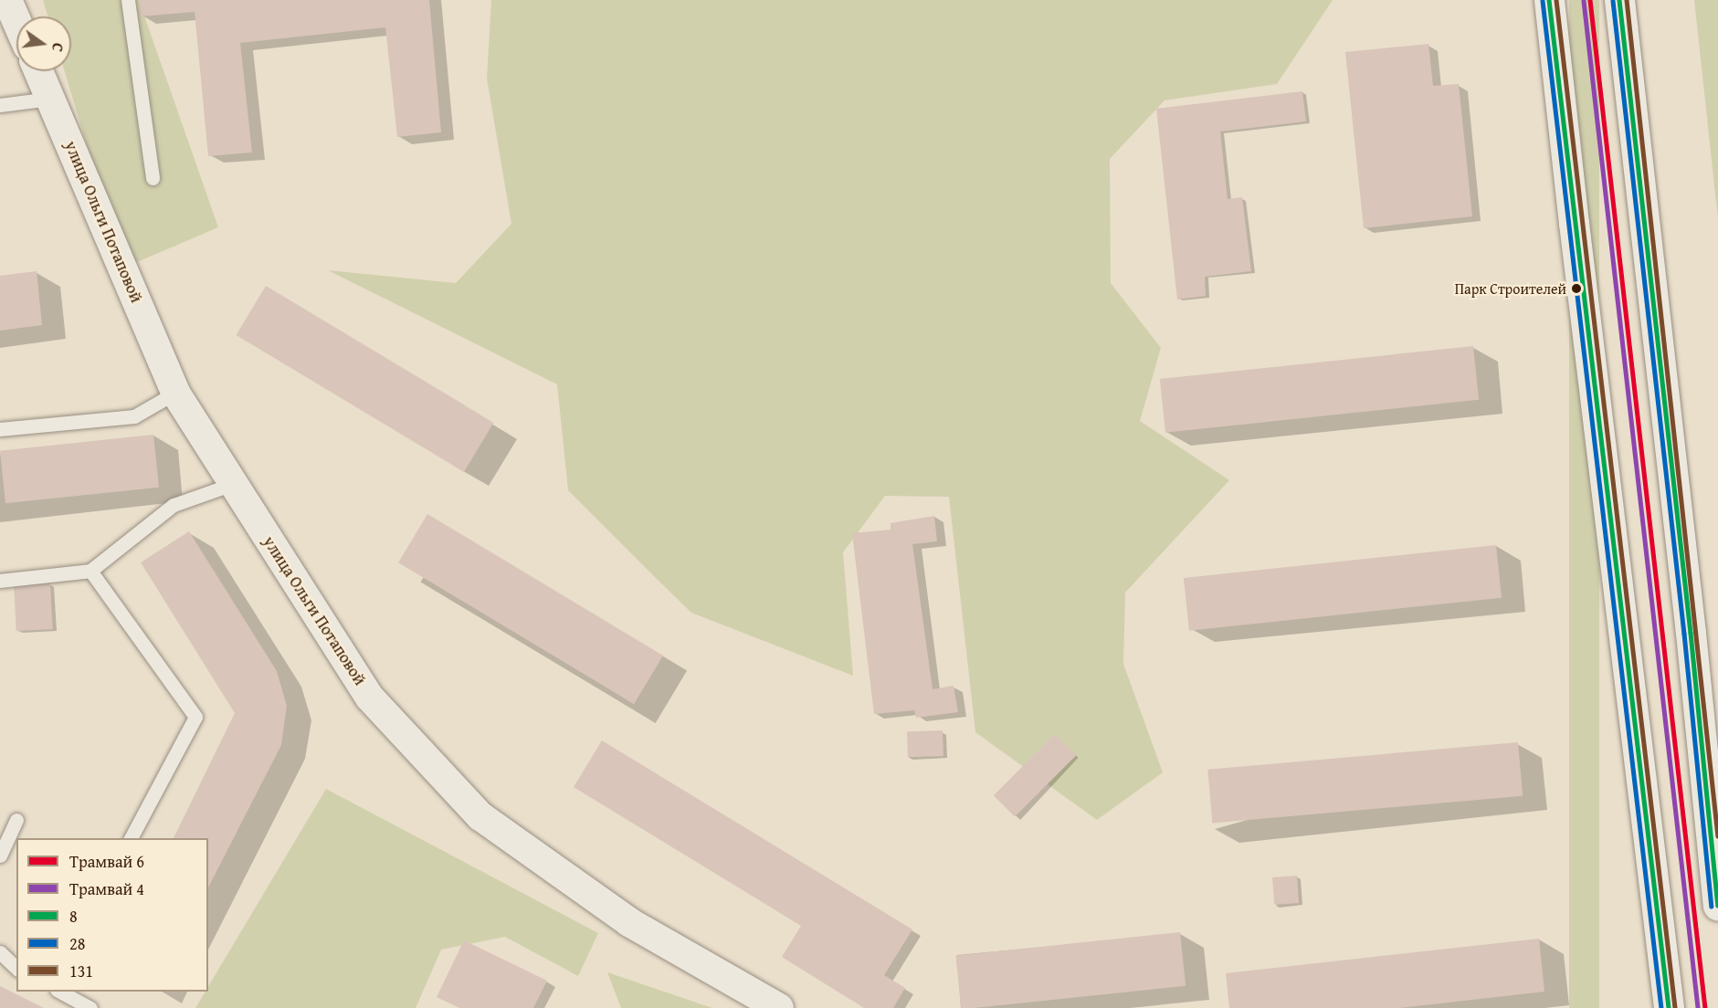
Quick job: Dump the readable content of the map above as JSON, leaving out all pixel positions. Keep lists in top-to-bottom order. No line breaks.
{"streets":{"street":["улица Ольги Потаповой"]},"places":["Парк Строителей"],"lines":["tram line 6","transit line 8","transit line 131","tram line 4","transit line 28"],"legend":["Трамвай 6","Трамвай 4","8","28","131"],"north":"right"}
